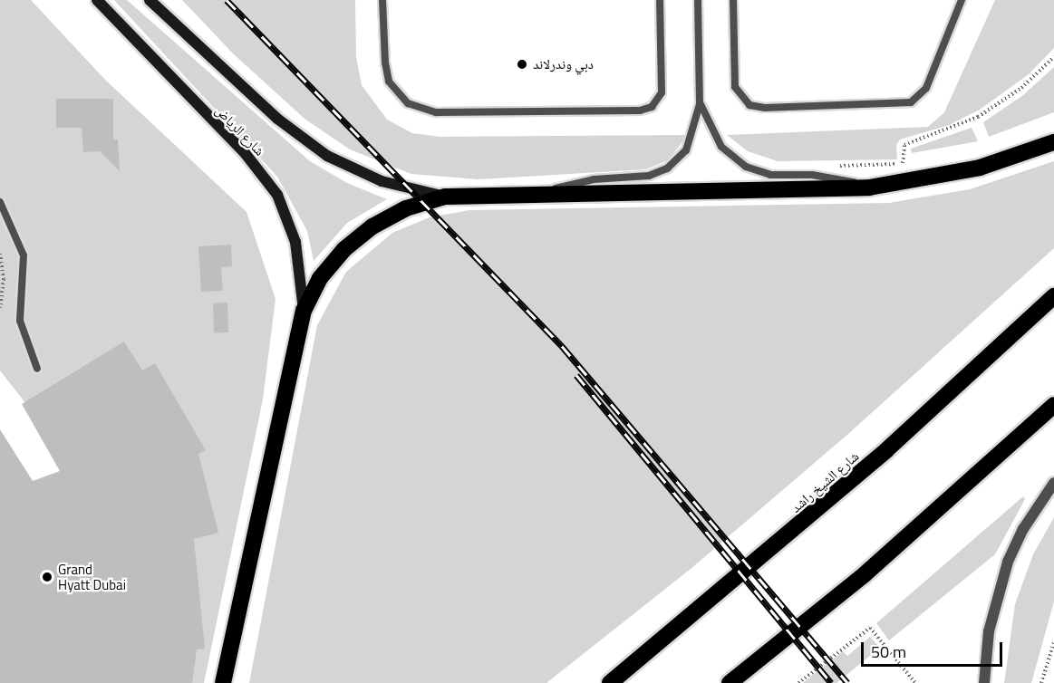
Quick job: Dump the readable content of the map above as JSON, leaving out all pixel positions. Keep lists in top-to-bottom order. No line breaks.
{"streets":{"highway":["شارع الشيخ راشد"],"main road":["شارع الرياض"]},"places":["دبي وندرلاند","Grand Hyatt Dubai"],"scale_bar":"50 m"}
